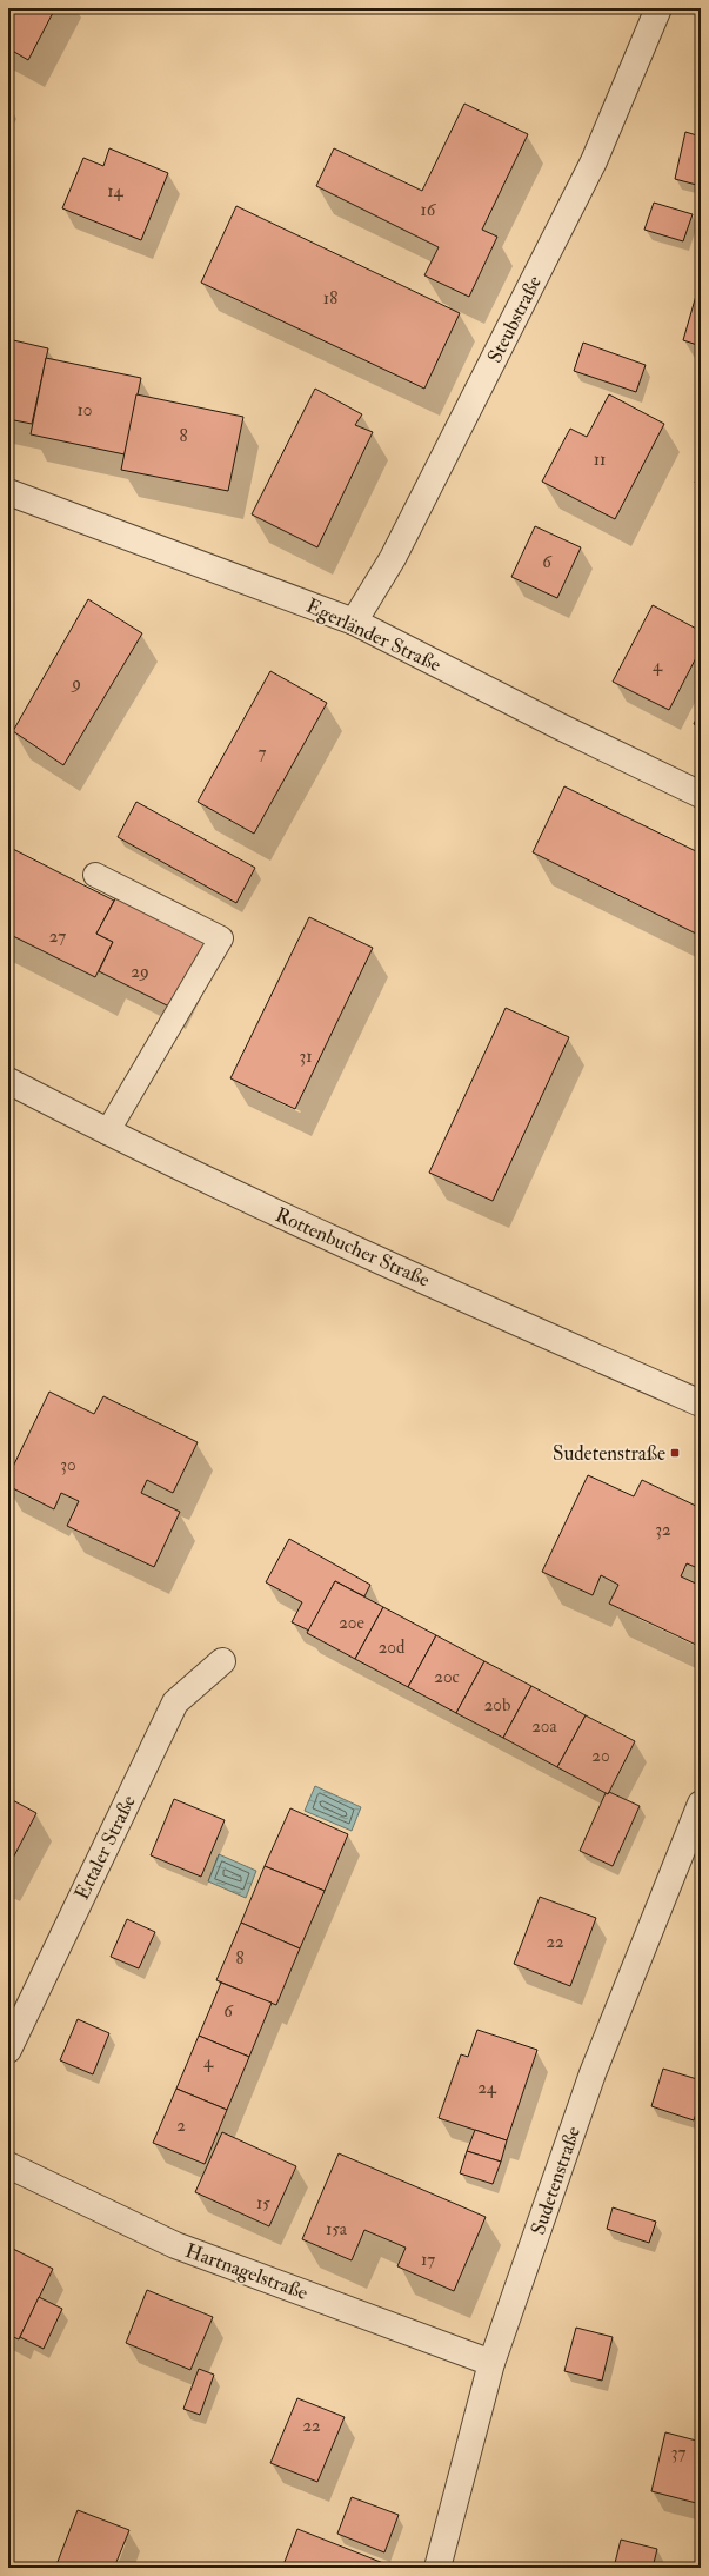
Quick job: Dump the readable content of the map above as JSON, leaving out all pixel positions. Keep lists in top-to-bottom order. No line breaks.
{"streets":{"street":["Steubstraße","Egerländer Straße","Rottenbucher Straße","Ettaler Straße","Sudetenstraße","Hartnagelstraße"]},"crossings":[["Steubstraße","Egerländer Straße"],["Sudetenstraße","Hartnagelstraße"]],"places":{"transit":["Sudetenstraße"]},"house_numbers":["14","16","18","10","8","11","6","4","9","7","27","29","31","30","32","20e","20d","20c","20b","20a","20","22","8","6","4","24","2","15","15a","17","22","37"]}
